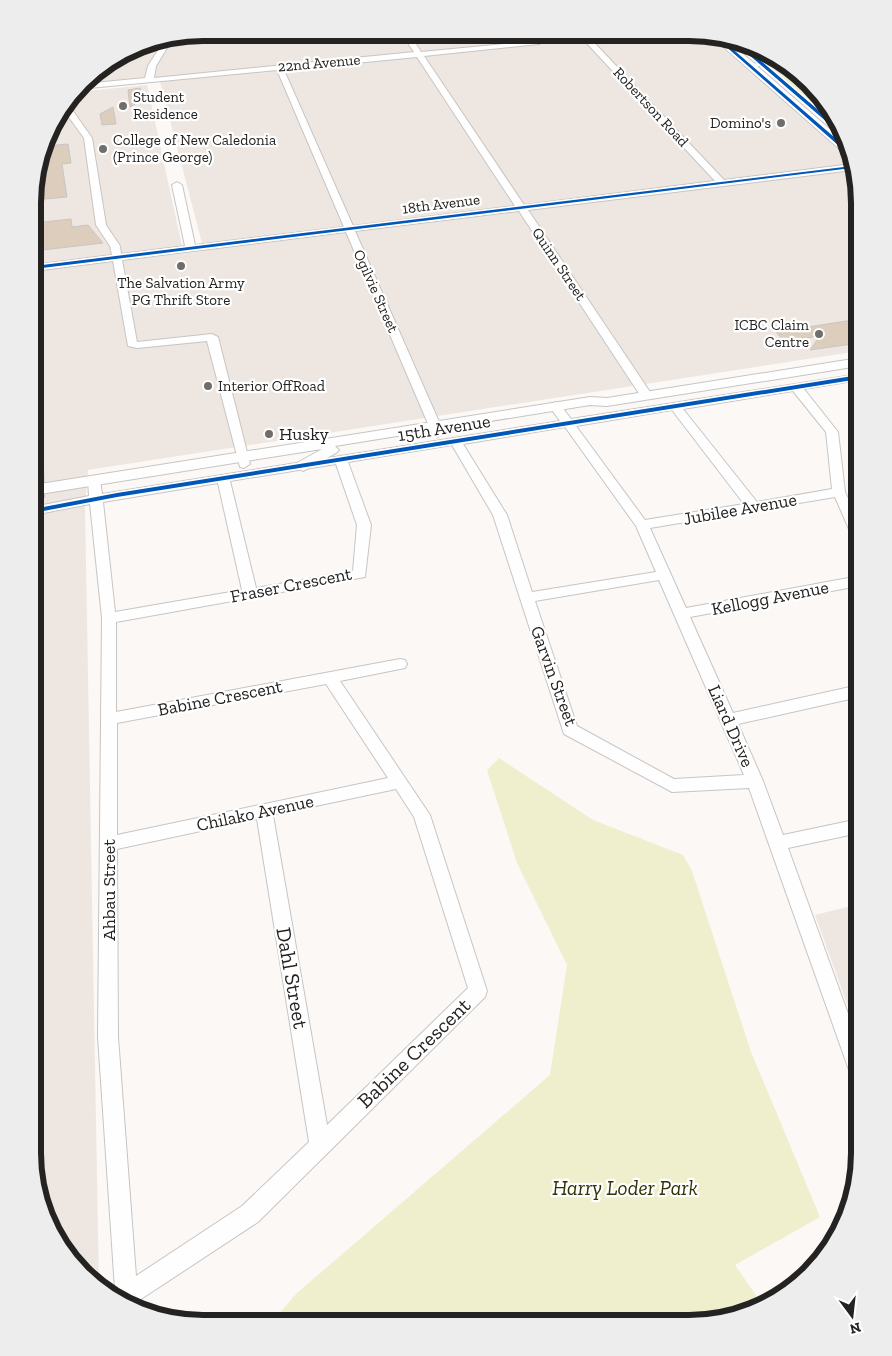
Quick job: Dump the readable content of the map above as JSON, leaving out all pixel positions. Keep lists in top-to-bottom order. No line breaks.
{"streets":{"main road":["15th Avenue"],"street":["22nd Avenue","Robertson Road","18th Avenue","Quinn Street","Ogilvie Street","Jubilee Avenue","Fraser Crescent","Kellogg Avenue","Garvin Street","Babine Crescent","Liard Drive","Chilako Avenue","Ahbau Street","Dahl Street"]},"crossings":[["22nd Avenue","Quinn Street"],["22nd Avenue","Ogilvie Street"],["Robertson Road","18th Avenue"],["18th Avenue","Quinn Street"],["18th Avenue","Ogilvie Street"],["Quinn Street","15th Avenue"],["Ogilvie Street","15th Avenue"],["15th Avenue","Fraser Crescent"],["15th Avenue","Garvin Street"],["15th Avenue","Liard Drive"],["15th Avenue","Ahbau Street"],["Jubilee Avenue","Liard Drive"],["Fraser Crescent","Ahbau Street"],["Kellogg Avenue","Liard Drive"],["Garvin Street","Liard Drive"],["Babine Crescent","Chilako Avenue"],["Babine Crescent","Ahbau Street"],["Babine Crescent","Dahl Street"],["Chilako Avenue","Ahbau Street"],["Chilako Avenue","Dahl Street"]],"parks":["Harry Loder Park"],"places":["Student Residence","Domino's","College of New Caledonia (Prince George)","The Salvation Army PG Thrift Store","ICBC Claim Centre","Interior OffRoad","Husky"],"north":"bottom"}
